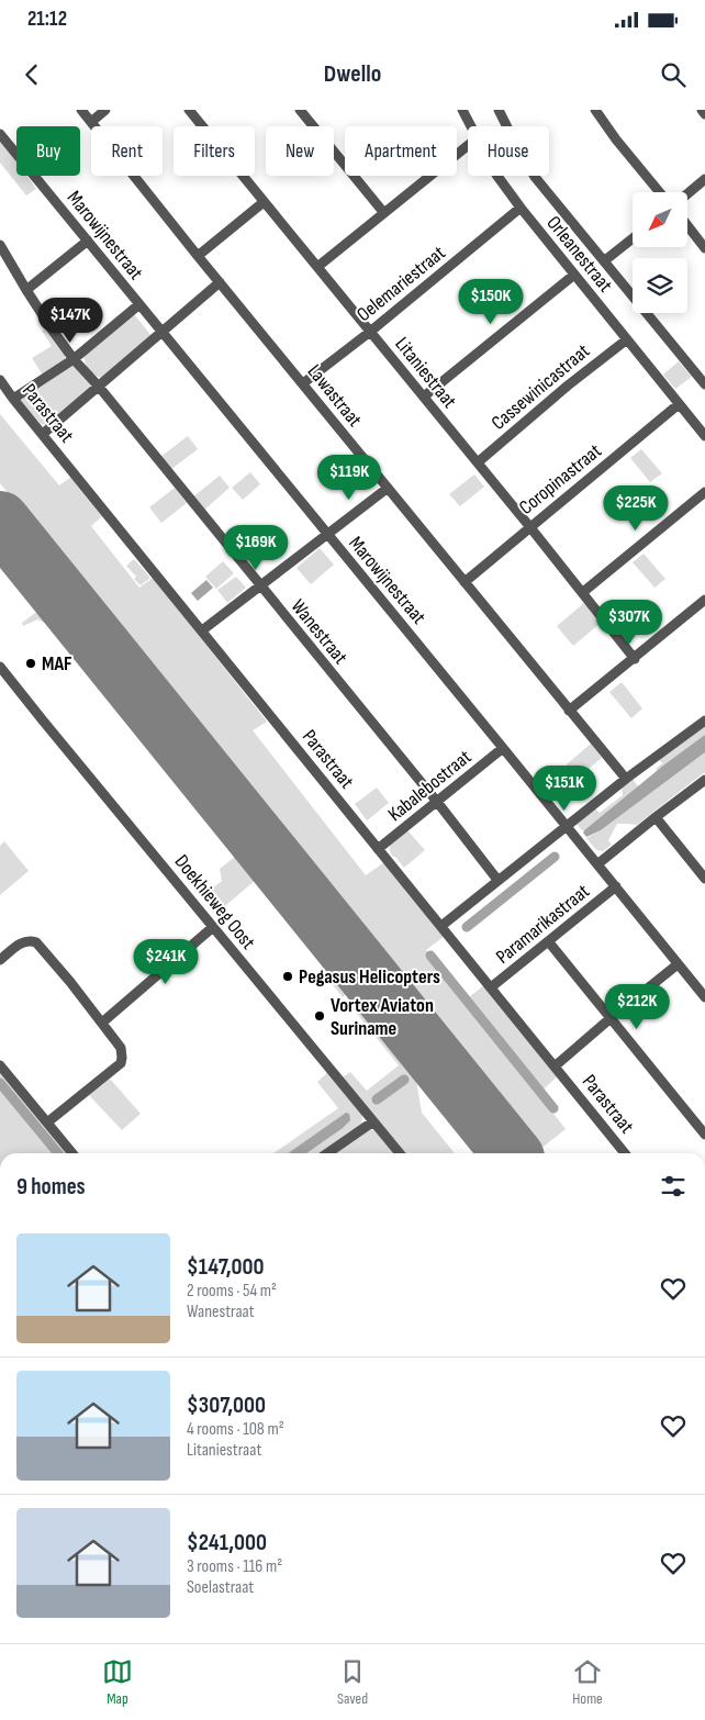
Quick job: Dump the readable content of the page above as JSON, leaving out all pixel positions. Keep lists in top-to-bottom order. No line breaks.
{"streets":{"street":["Marowijnestraat","Orleanestraat","Oelemariestraat","Litaniestraat","Cassewinicastraat","Lawastraat","Parastraat","Coropinastraat","Wanestraat","Kabalebostraat","Doekhieweg Oost","Paramarikastraat"]},"crossings":[["Marowijnestraat","Kabalebostraat"],["Marowijnestraat","Paramarikastraat"],["Orleanestraat","Oelemariestraat"],["Orleanestraat","Cassewinicastraat"],["Orleanestraat","Coropinastraat"],["Oelemariestraat","Litaniestraat"],["Oelemariestraat","Lawastraat"],["Litaniestraat","Cassewinicastraat"],["Litaniestraat","Coropinastraat"],["Lawastraat","Coropinastraat"],["Parastraat","Kabalebostraat"],["Parastraat","Paramarikastraat"],["Wanestraat","Kabalebostraat"]],"places":["MAF","Pegasus Helicopters","Vortex Aviaton Suriname"],"north":"bottom left","page":{"status":"21:12","header":"Dwello","chip":["Buy","Rent","Filters","New","Apartment","House"],"price":["$150K","$147K","$119K","$225K","$169K","$307K","$151K","$241K","$212K"],"heading":"9 homes","list":[{"name":"$147,000","note":"2 rooms · 54 m² · Wanestraat"},{"name":"$307,000","note":"4 rooms · 108 m² · Litaniestraat"},{"name":"$241,000","note":"3 rooms · 116 m² · Soelastraat"}],"tabs":["Map","Saved","Home"]}}
